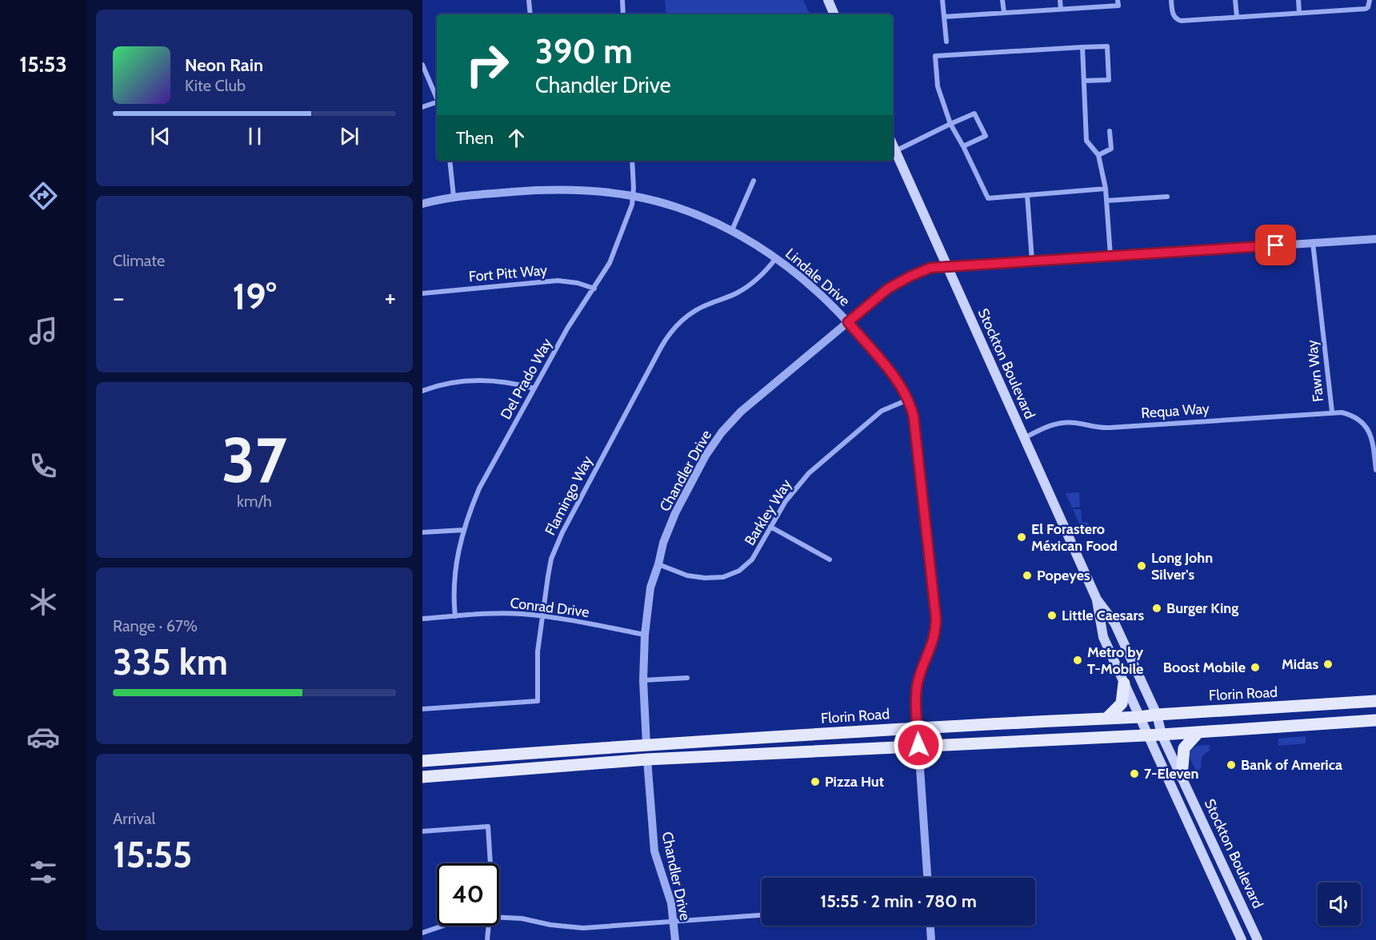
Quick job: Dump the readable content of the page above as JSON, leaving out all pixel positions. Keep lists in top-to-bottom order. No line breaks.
{"streets":{"main road":["Stockton Boulevard","Florin Road"],"street":["Fort Pitt Way","Lindale Drive","Fawn Way","Del Prado Way","Requa Way","Chandler Drive","Flamingo Way","Barkley Way","Conrad Drive"]},"crossings":[["Fort Pitt Way","Del Prado Way"],["Lindale Drive","Del Prado Way"],["Lindale Drive","Chandler Drive"],["Lindale Drive","Flamingo Way"],["Lindale Drive","Barkley Way"],["Lindale Drive","Florin Road"],["Stockton Boulevard","Requa Way"],["Stockton Boulevard","Chandler Drive"],["Stockton Boulevard","Florin Road"],["Fawn Way","Requa Way"],["Fawn Way","Chandler Drive"],["Del Prado Way","Conrad Drive"],["Chandler Drive","Barkley Way"],["Chandler Drive","Conrad Drive"],["Chandler Drive","Florin Road"],["Flamingo Way","Conrad Drive"]],"places":["El Forastero Méxican Food","Long John Silver's","Popeyes","Burger King","Little Caesars","Metro by T-Mobile","Midas","Boost Mobile","Bank of America","7-Eleven","Pizza Hut"],"page":{"tabs":"15:53","turn":["390 m","Chandler Drive"],"song":["Neon Rain","Kite Club"],"then":"Then","tile":["Climate",["37","km/h"],["Range · 67%","335 km"],["Arrival","15:55"]],"heat":["−","19°","+"],"limit":"40","trip":"15:55 · 2 min · 780 m"}}
